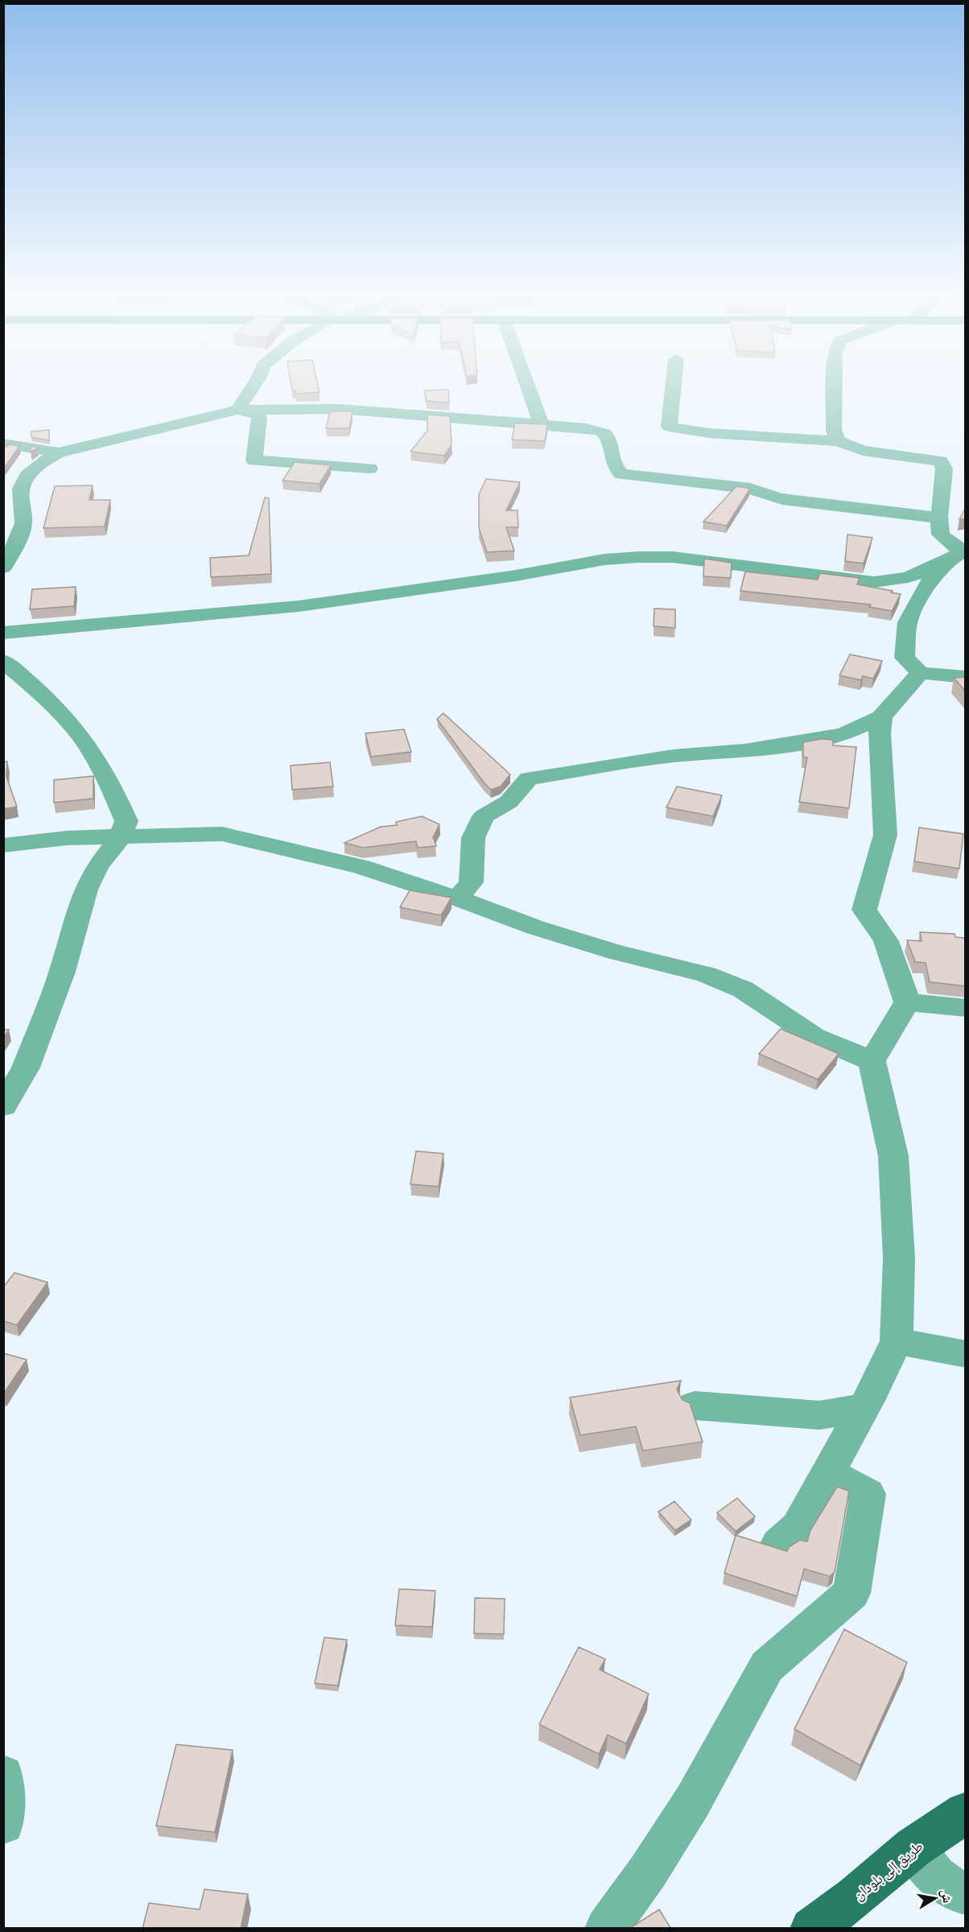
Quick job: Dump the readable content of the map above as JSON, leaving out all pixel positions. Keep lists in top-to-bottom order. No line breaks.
{"streets":{"main road":["طريق إلى بلودان"]},"north":"right"}
